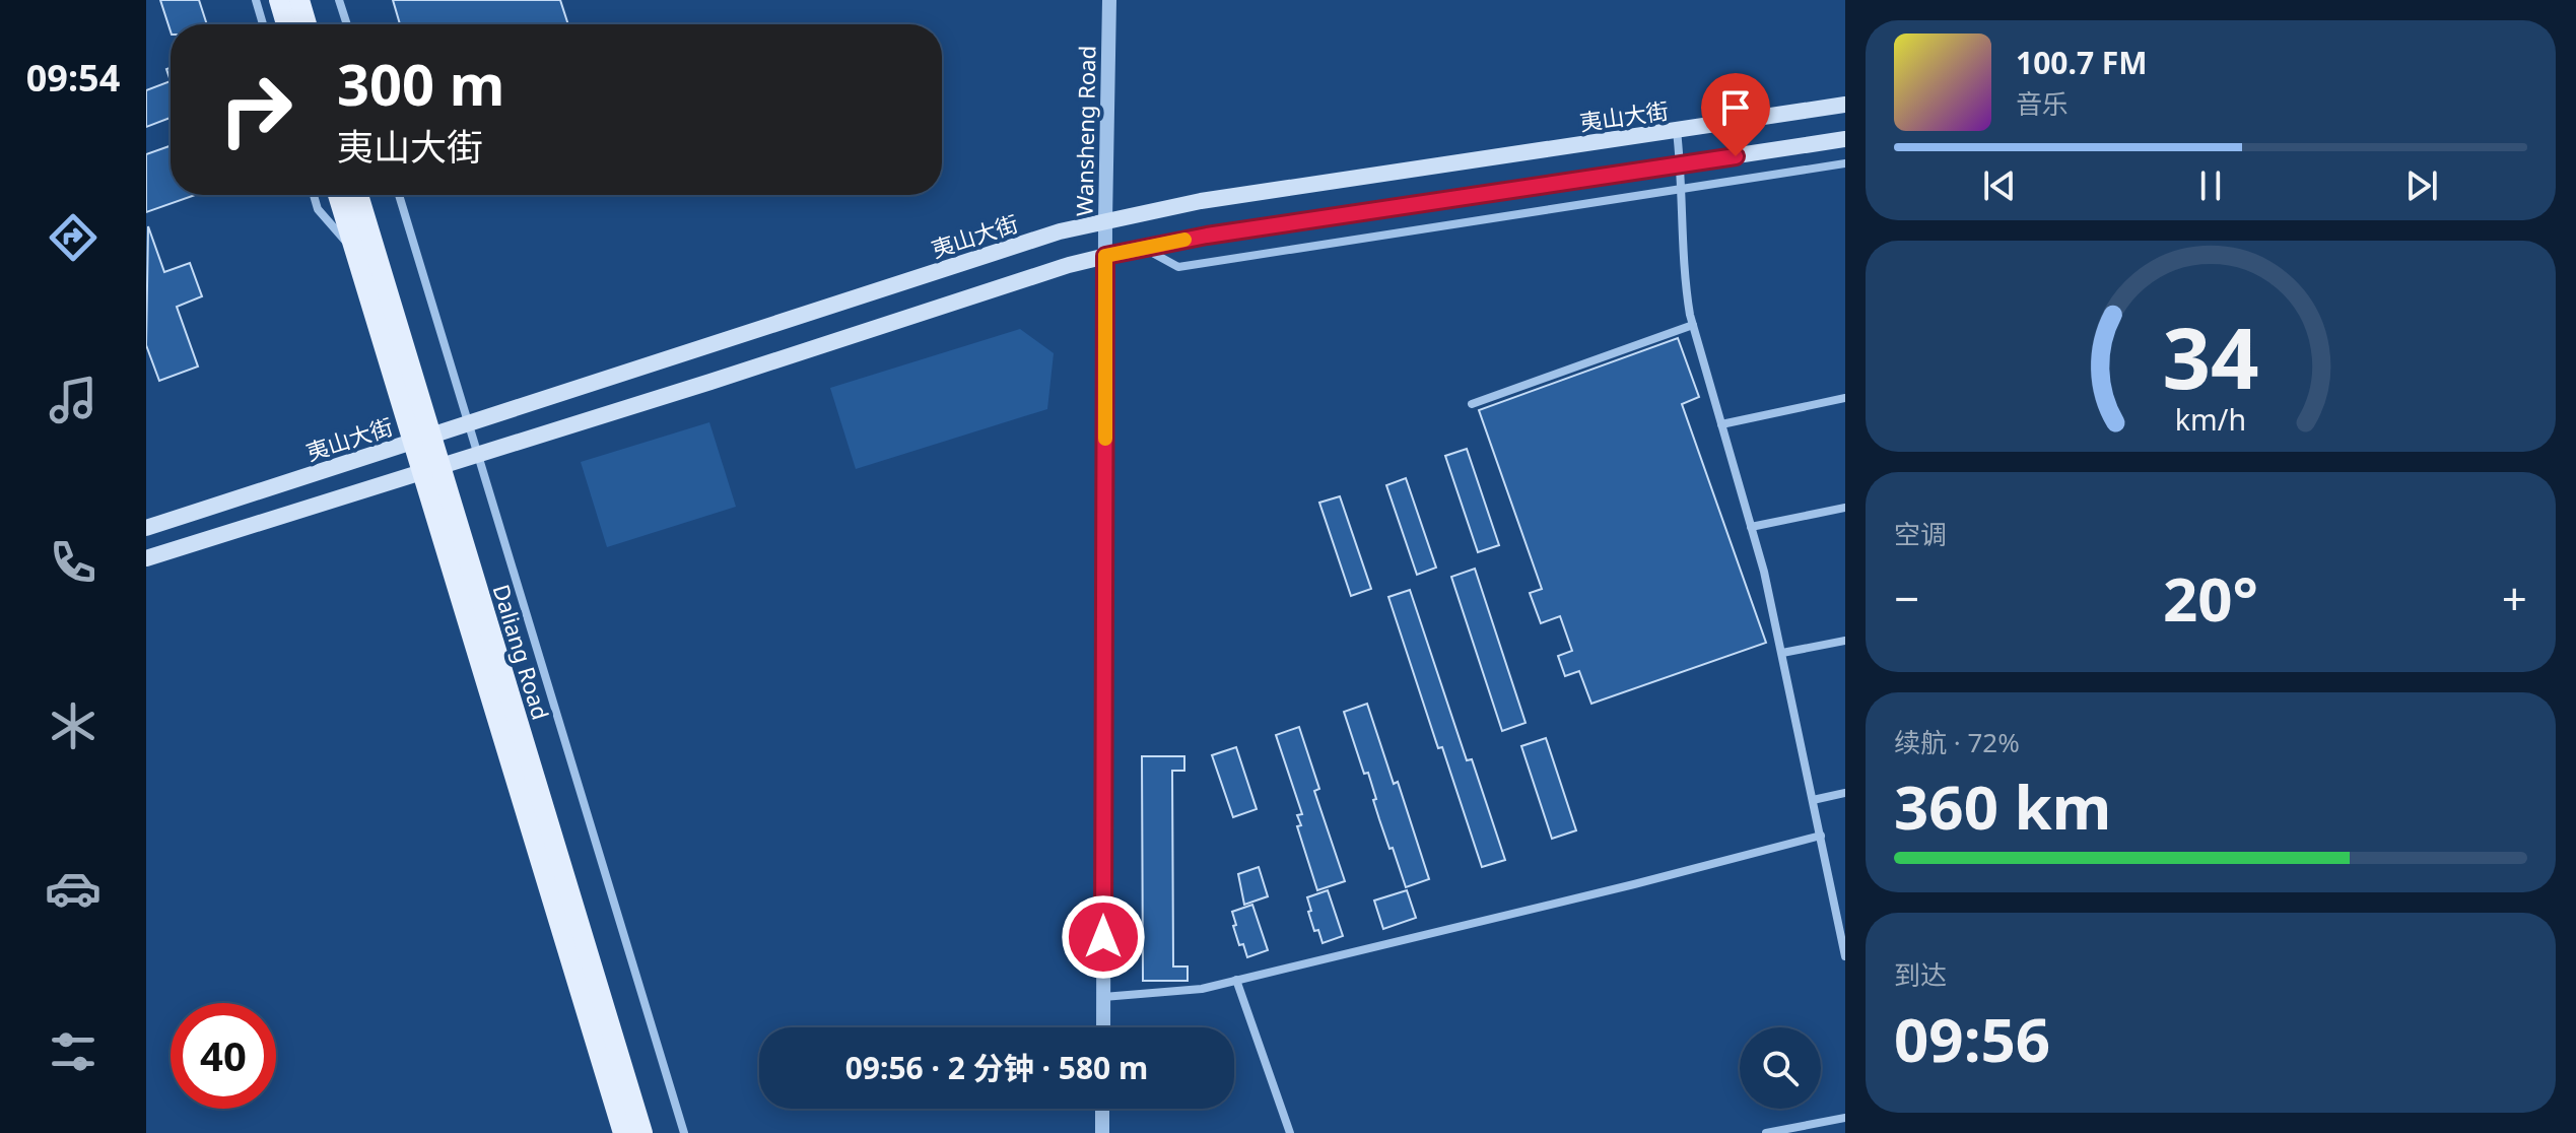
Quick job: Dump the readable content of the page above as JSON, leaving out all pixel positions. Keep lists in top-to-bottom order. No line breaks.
{"streets":{"main road":["夷山大街","Daliang Road"],"street":["Wansheng Road"]},"crossings":[["夷山大街","Wansheng Road"],["夷山大街","Daliang Road"]],"page":{"tabs":"09:54","turn":["300 m","夷山大街"],"song":["100.7 FM","音乐"],"tile":["空调",["续航 · 72%","360 km"],["到达","09:56"]],"heat":["−","20°","+"],"limit":"40","trip":"09:56 · 2 分钟 · 580 m","gauge":["34","km/h"]}}
